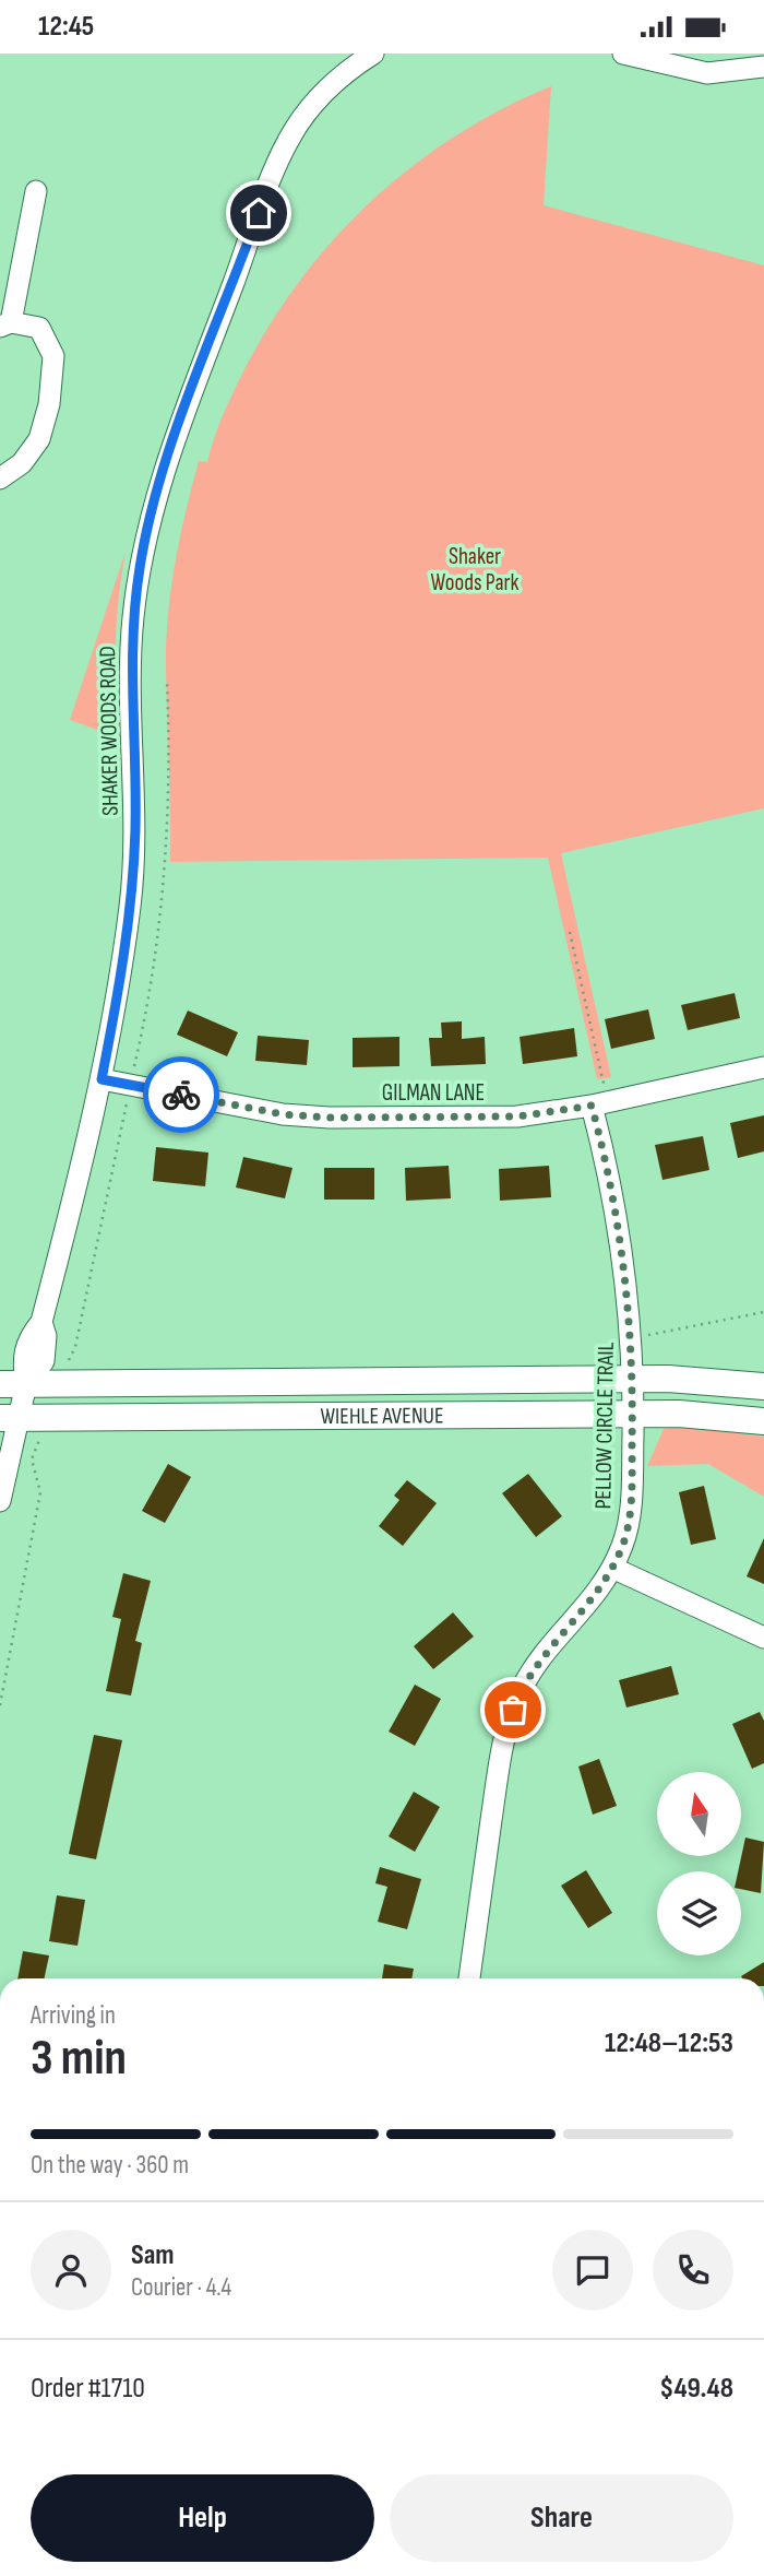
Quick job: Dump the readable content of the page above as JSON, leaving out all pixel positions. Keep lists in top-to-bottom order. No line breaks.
{"streets":{"main road":["WIEHLE AVENUE"],"street":["SHAKER WOODS ROAD","GILMAN LANE","PELLOW CIRCLE TRAIL"]},"crossings":[["SHAKER WOODS ROAD","GILMAN LANE"],["SHAKER WOODS ROAD","WIEHLE AVENUE"],["GILMAN LANE","PELLOW CIRCLE TRAIL"],["WIEHLE AVENUE","PELLOW CIRCLE TRAIL"]],"parks":["Shaker Woods Park"],"north":"top","page":{"status":"12:45","heading":["3 min","Arriving in","12:48–12:53"],"panel":["Sam","Courier · 4.4","Order #1710","$49.48"],"bar":"On the way · 360 m","buttons":["Help","Share"]}}
